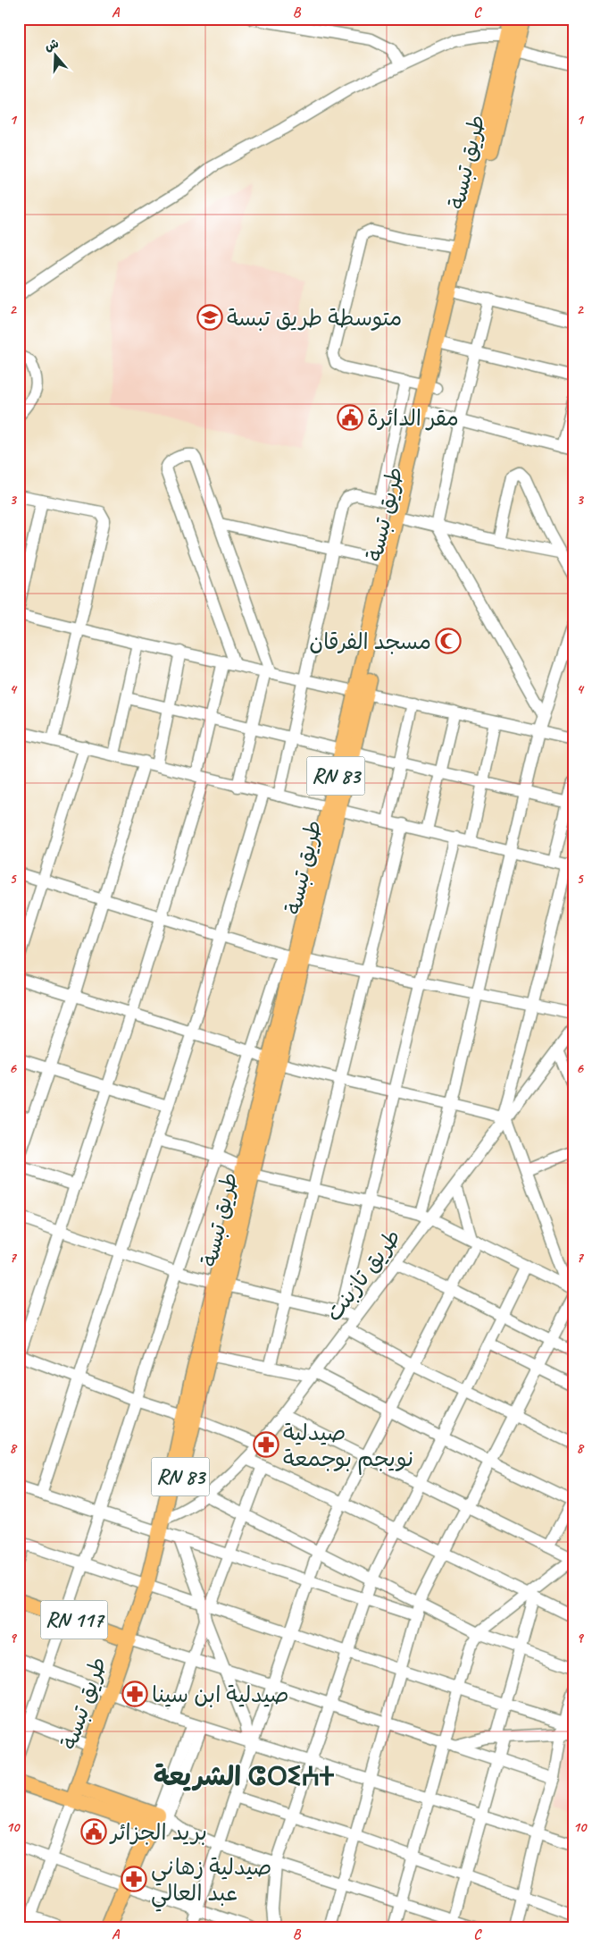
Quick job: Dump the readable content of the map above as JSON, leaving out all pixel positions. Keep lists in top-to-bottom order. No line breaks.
{"streets":{"main road":["طريق تبسة","RN 83","RN 117"],"street":["طريق تازبنت"]},"crossings":[["طريق تبسة","طريق تازبنت"],["طريق تبسة","RN 117"]],"districts":["الشريعة ⵛⵔⵉⵄⵜ"],"places":{"school or university":["متوسطة طريق تبسة"],"public building":["مقر الدائرة","بريد الجزائر"],"mosque":["مسجد الفرقان"],"pharmacy":["صيدلية نويجم بوجمعة","صيدلية ابن سينا","صيدلية زهاني عبد العالي"]},"north":"top","grid":{"columns":["A","B","C"],"rows":["1","2","3","4","5","6","7","8","9","10"]}}
